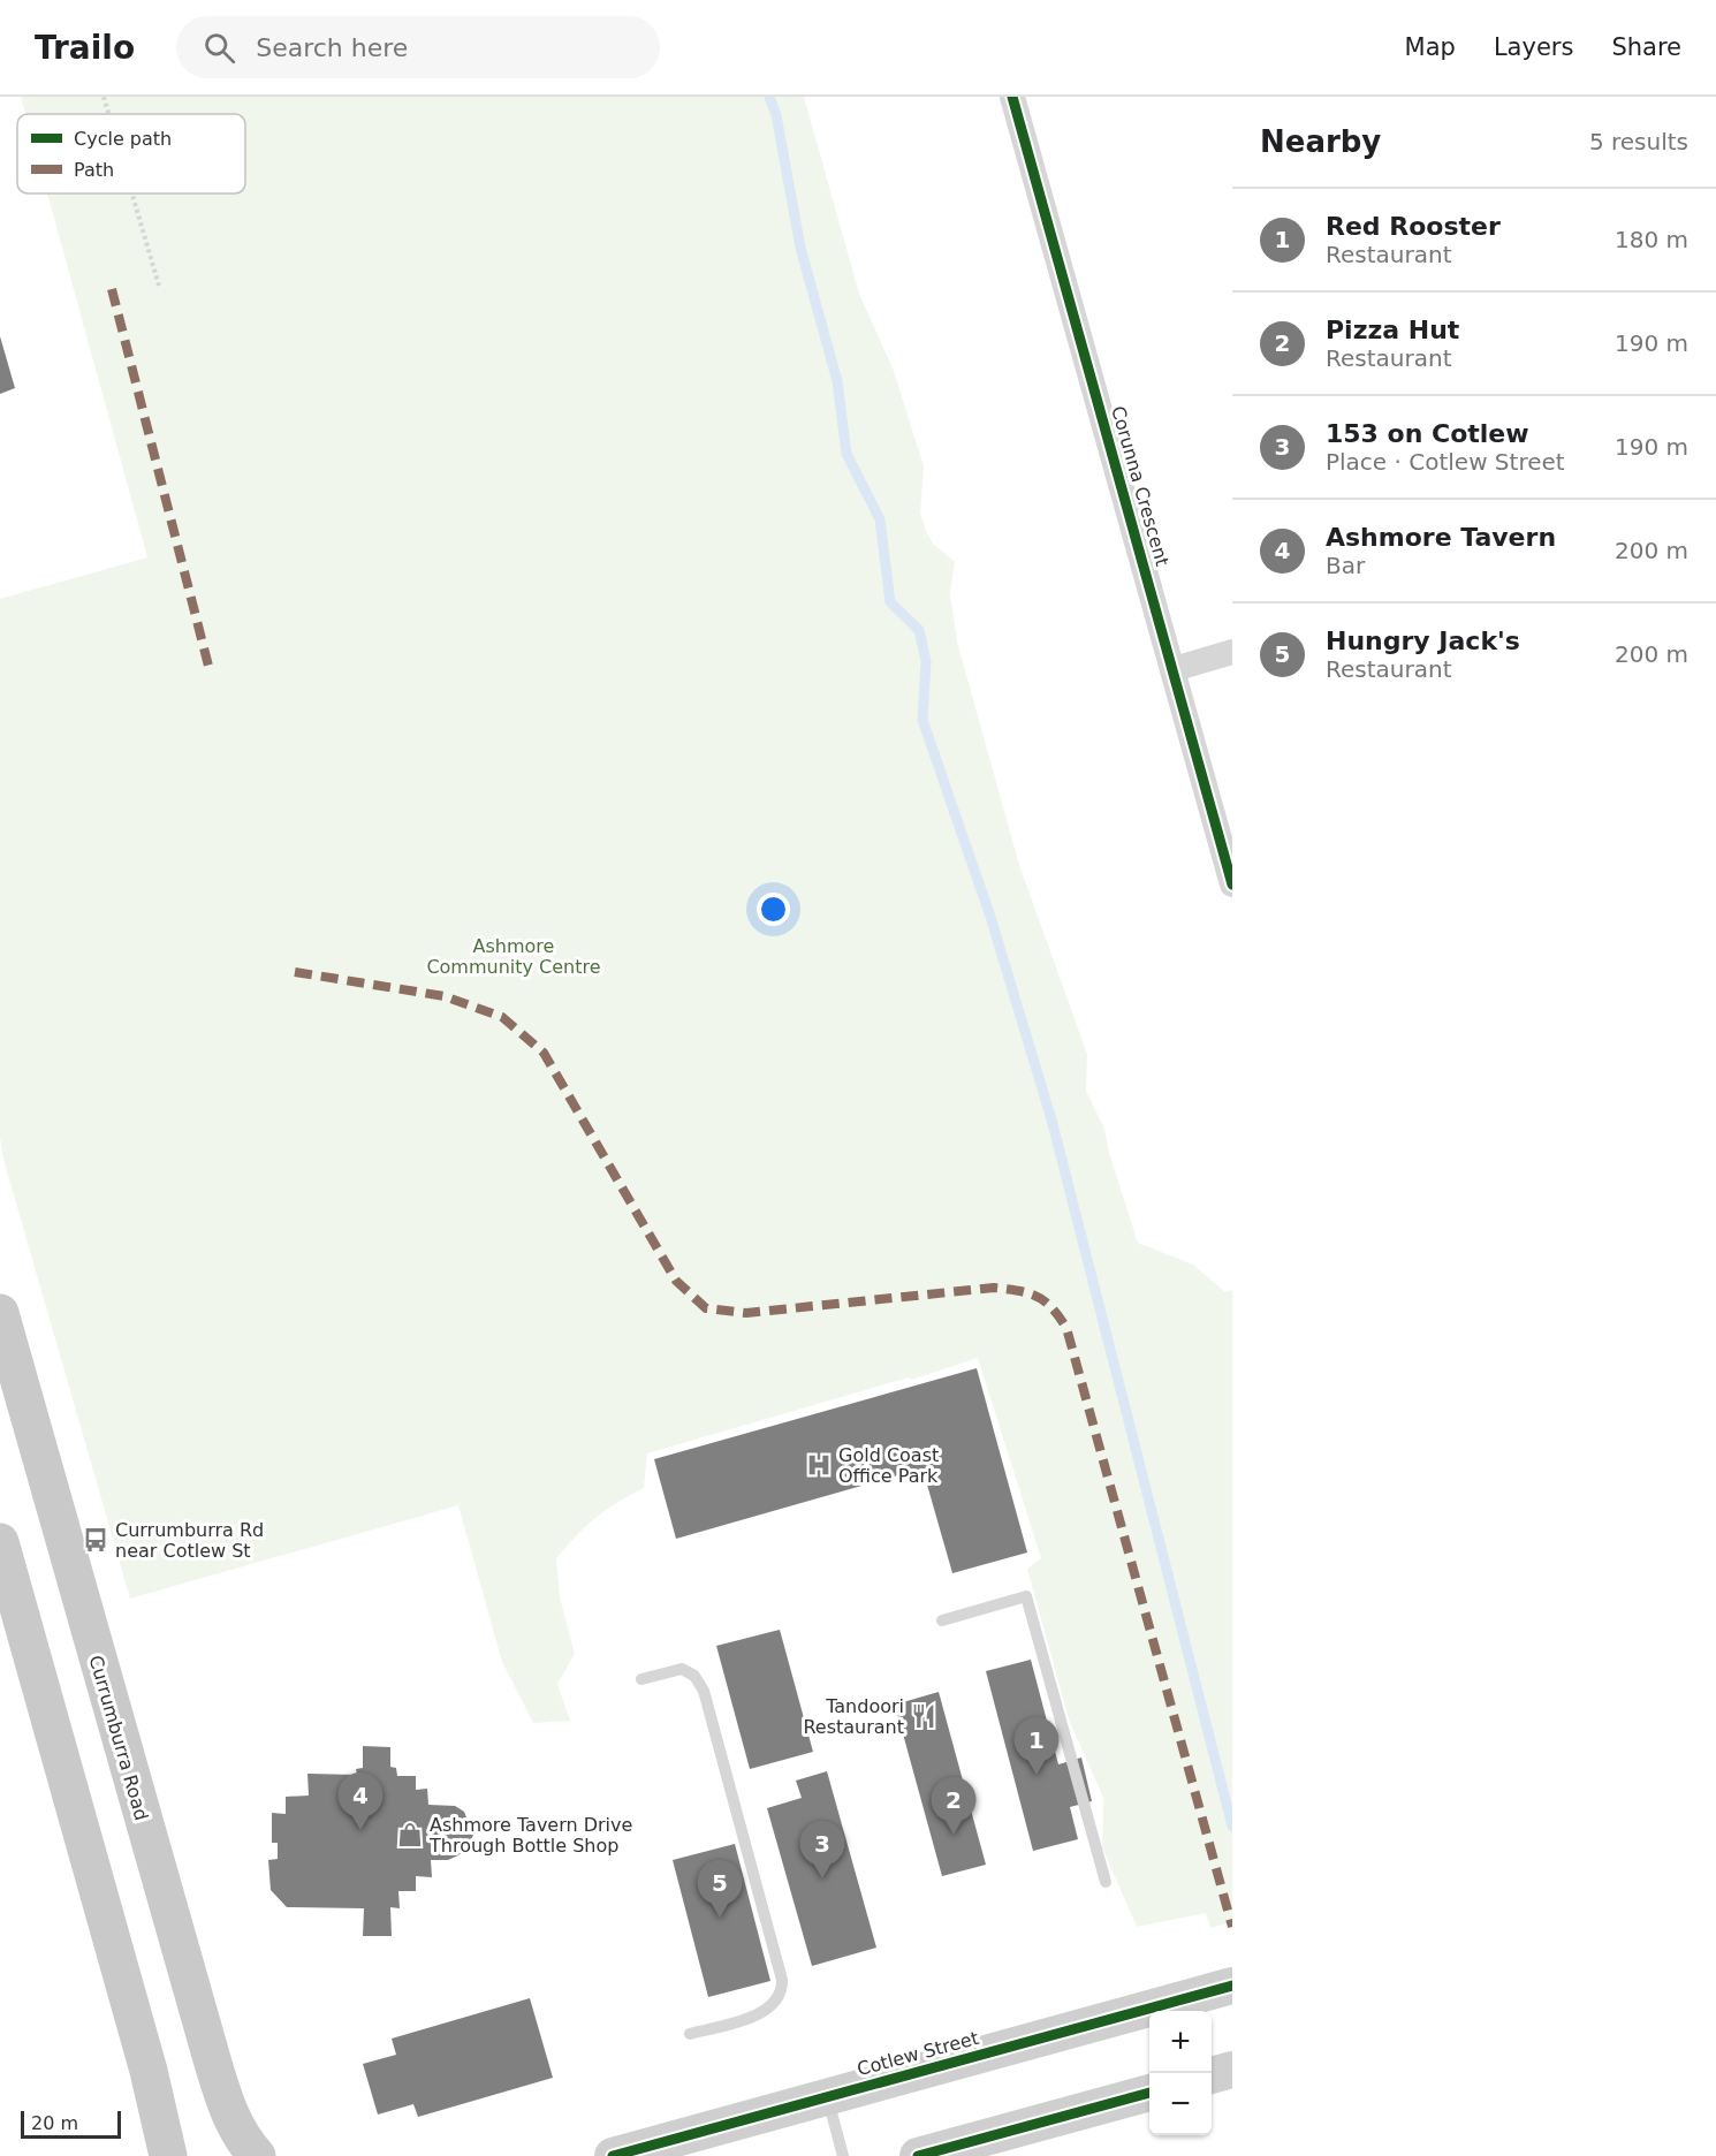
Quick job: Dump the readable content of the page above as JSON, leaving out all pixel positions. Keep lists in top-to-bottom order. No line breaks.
{"streets":{"main road":["Currumburra Road","Cotlew Street"],"street":["Corunna Crescent"]},"parks":["Ashmore Community Centre"],"places":{"hospital":["Gold Coast Office Park"],"bus stop":["Currumburra Rd near Cotlew St"],"restaurant":["Tandoori Restaurant"],"shop":["Ashmore Tavern Drive Through Bottle Shop"]},"legend":["Cycle path","Path"],"scale_bar":"20 m","page":{"header":"Trailo","search":"Search here","nav":["Map","Layers","Share"],"heading":["Nearby","5 results"],"list":[{"mark":"1","name":"Red Rooster","note":"Restaurant","value":"180 m"},{"mark":"2","name":"Pizza Hut","note":"Restaurant","value":"190 m"},{"mark":"3","name":"153 on Cotlew","note":"Place · Cotlew Street","value":"190 m"},{"mark":"4","name":"Ashmore Tavern","note":"Bar","value":"200 m"},{"mark":"5","name":"Hungry Jack's","note":"Restaurant","value":"200 m"}],"pins":["1","4","2","3","5"],"map_buttons":["+","−"],"scale":"20 m"}}
